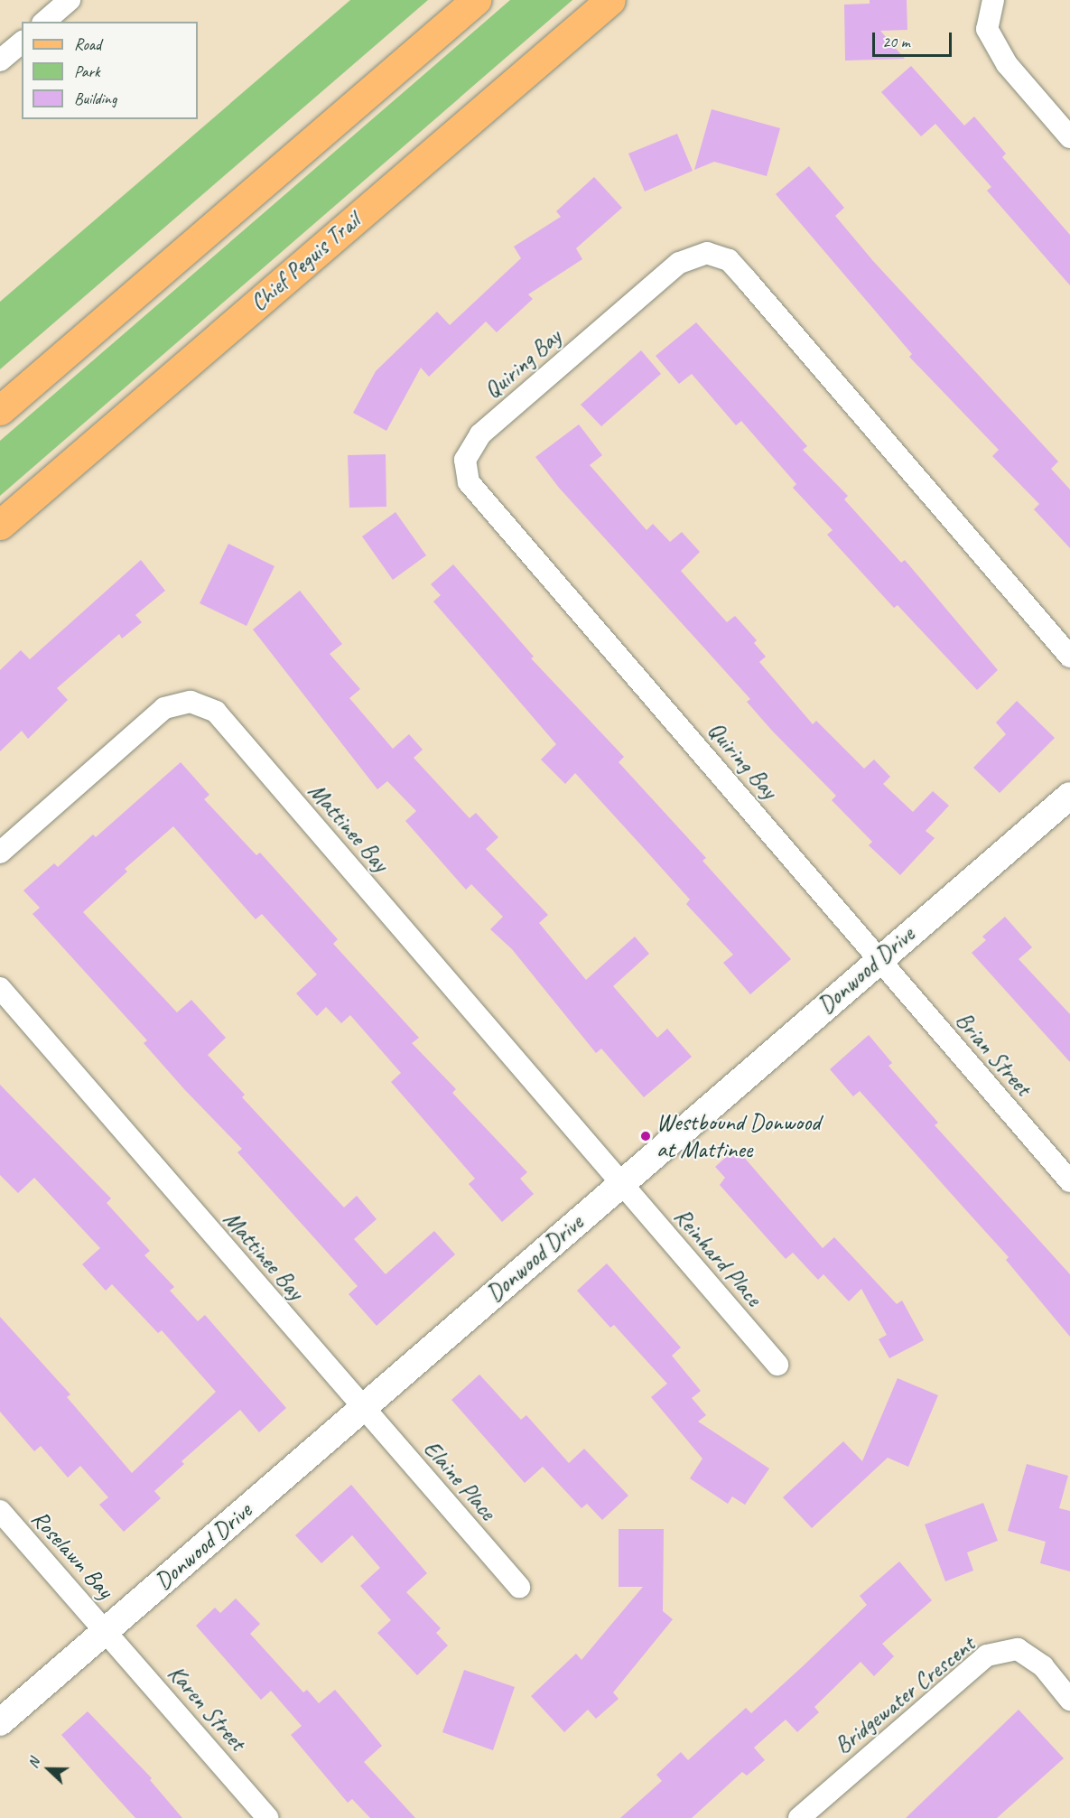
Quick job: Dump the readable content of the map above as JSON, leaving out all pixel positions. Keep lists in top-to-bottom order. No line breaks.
{"streets":{"main road":["Chief Peguis Trail"],"street":["Quiring Bay","Mattinee Bay","Donwood Drive","Brian Street","Reinhard Place","Elaine Place","Roselawn Bay","Bridgewater Crescent","Karen Street"]},"crossings":[["Quiring Bay","Donwood Drive"],["Quiring Bay","Brian Street"],["Mattinee Bay","Donwood Drive"],["Mattinee Bay","Reinhard Place"],["Mattinee Bay","Elaine Place"],["Donwood Drive","Brian Street"],["Donwood Drive","Reinhard Place"],["Donwood Drive","Elaine Place"],["Donwood Drive","Roselawn Bay"],["Donwood Drive","Karen Street"],["Roselawn Bay","Karen Street"]],"places":["Westbound Donwood at Mattinee"],"legend":["Road","Park","Building"],"scale_bar":"20 m","north":"left"}
